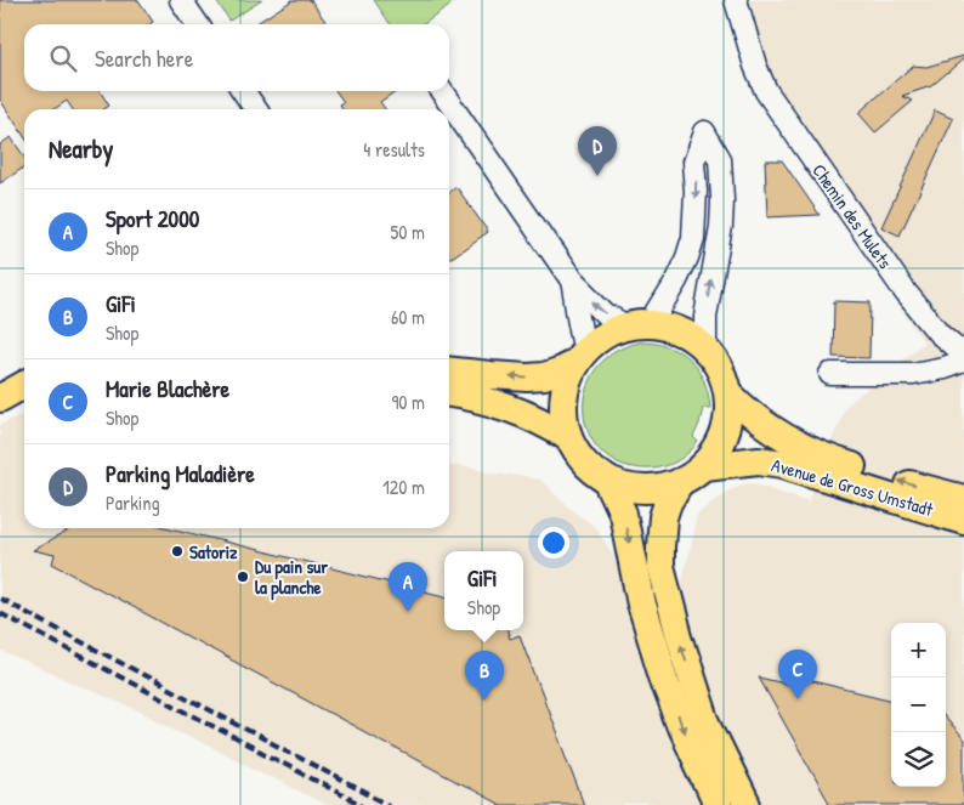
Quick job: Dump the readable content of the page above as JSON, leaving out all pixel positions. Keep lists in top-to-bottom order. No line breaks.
{"streets":{"main road":["Avenue de Gross Umstadt"],"street":["Chemin des Mulets"]},"places":["Satoriz","Du pain sur la planche"],"page":{"search":"Search here","heading":["Nearby","4 results"],"pins":["D","A","C","B"],"list":[{"mark":"A","name":"Sport 2000","note":"Shop","value":"50 m"},{"mark":"B","name":"GiFi","note":"Shop","value":"60 m"},{"mark":"C","name":"Marie Blachère","note":"Shop","value":"90 m"},{"mark":"D","name":"Parking Maladière","note":"Parking","value":"120 m"}],"popup":["GiFi","Shop"],"map_buttons":["+","−"]}}
